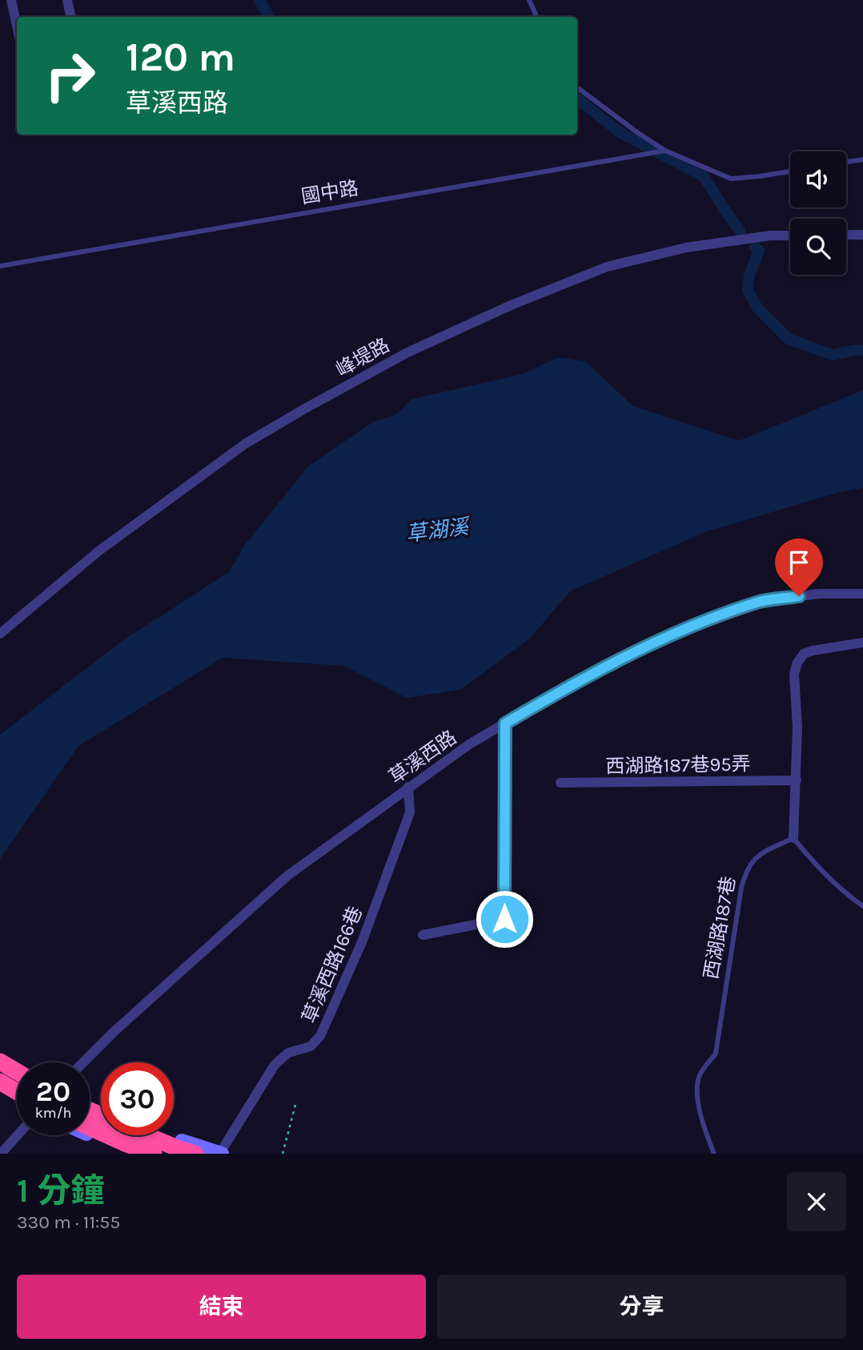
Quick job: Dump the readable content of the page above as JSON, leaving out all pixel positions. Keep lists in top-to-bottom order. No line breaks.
{"streets":{"street":["峰堤路","草溪西路","西湖路187巷95弄","草溪西路166巷"],"lane":["國中路","西湖路187巷"]},"crossings":[["草溪西路","草溪西路166巷"]],"water":["草湖溪"],"page":{"turn":["120 m","草溪西路"],"speed":"20 km/h","limit":"30","heading":["1 分鐘","330 m · 11:55"],"buttons":["結束","分享"]}}
